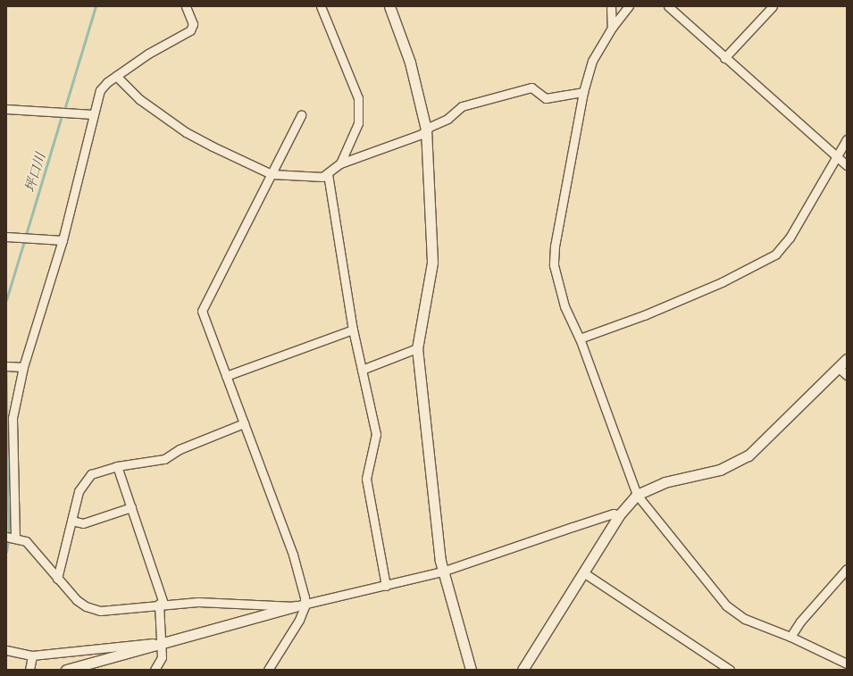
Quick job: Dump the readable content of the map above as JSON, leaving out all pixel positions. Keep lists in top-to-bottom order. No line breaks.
{"water":["坪口川"]}
